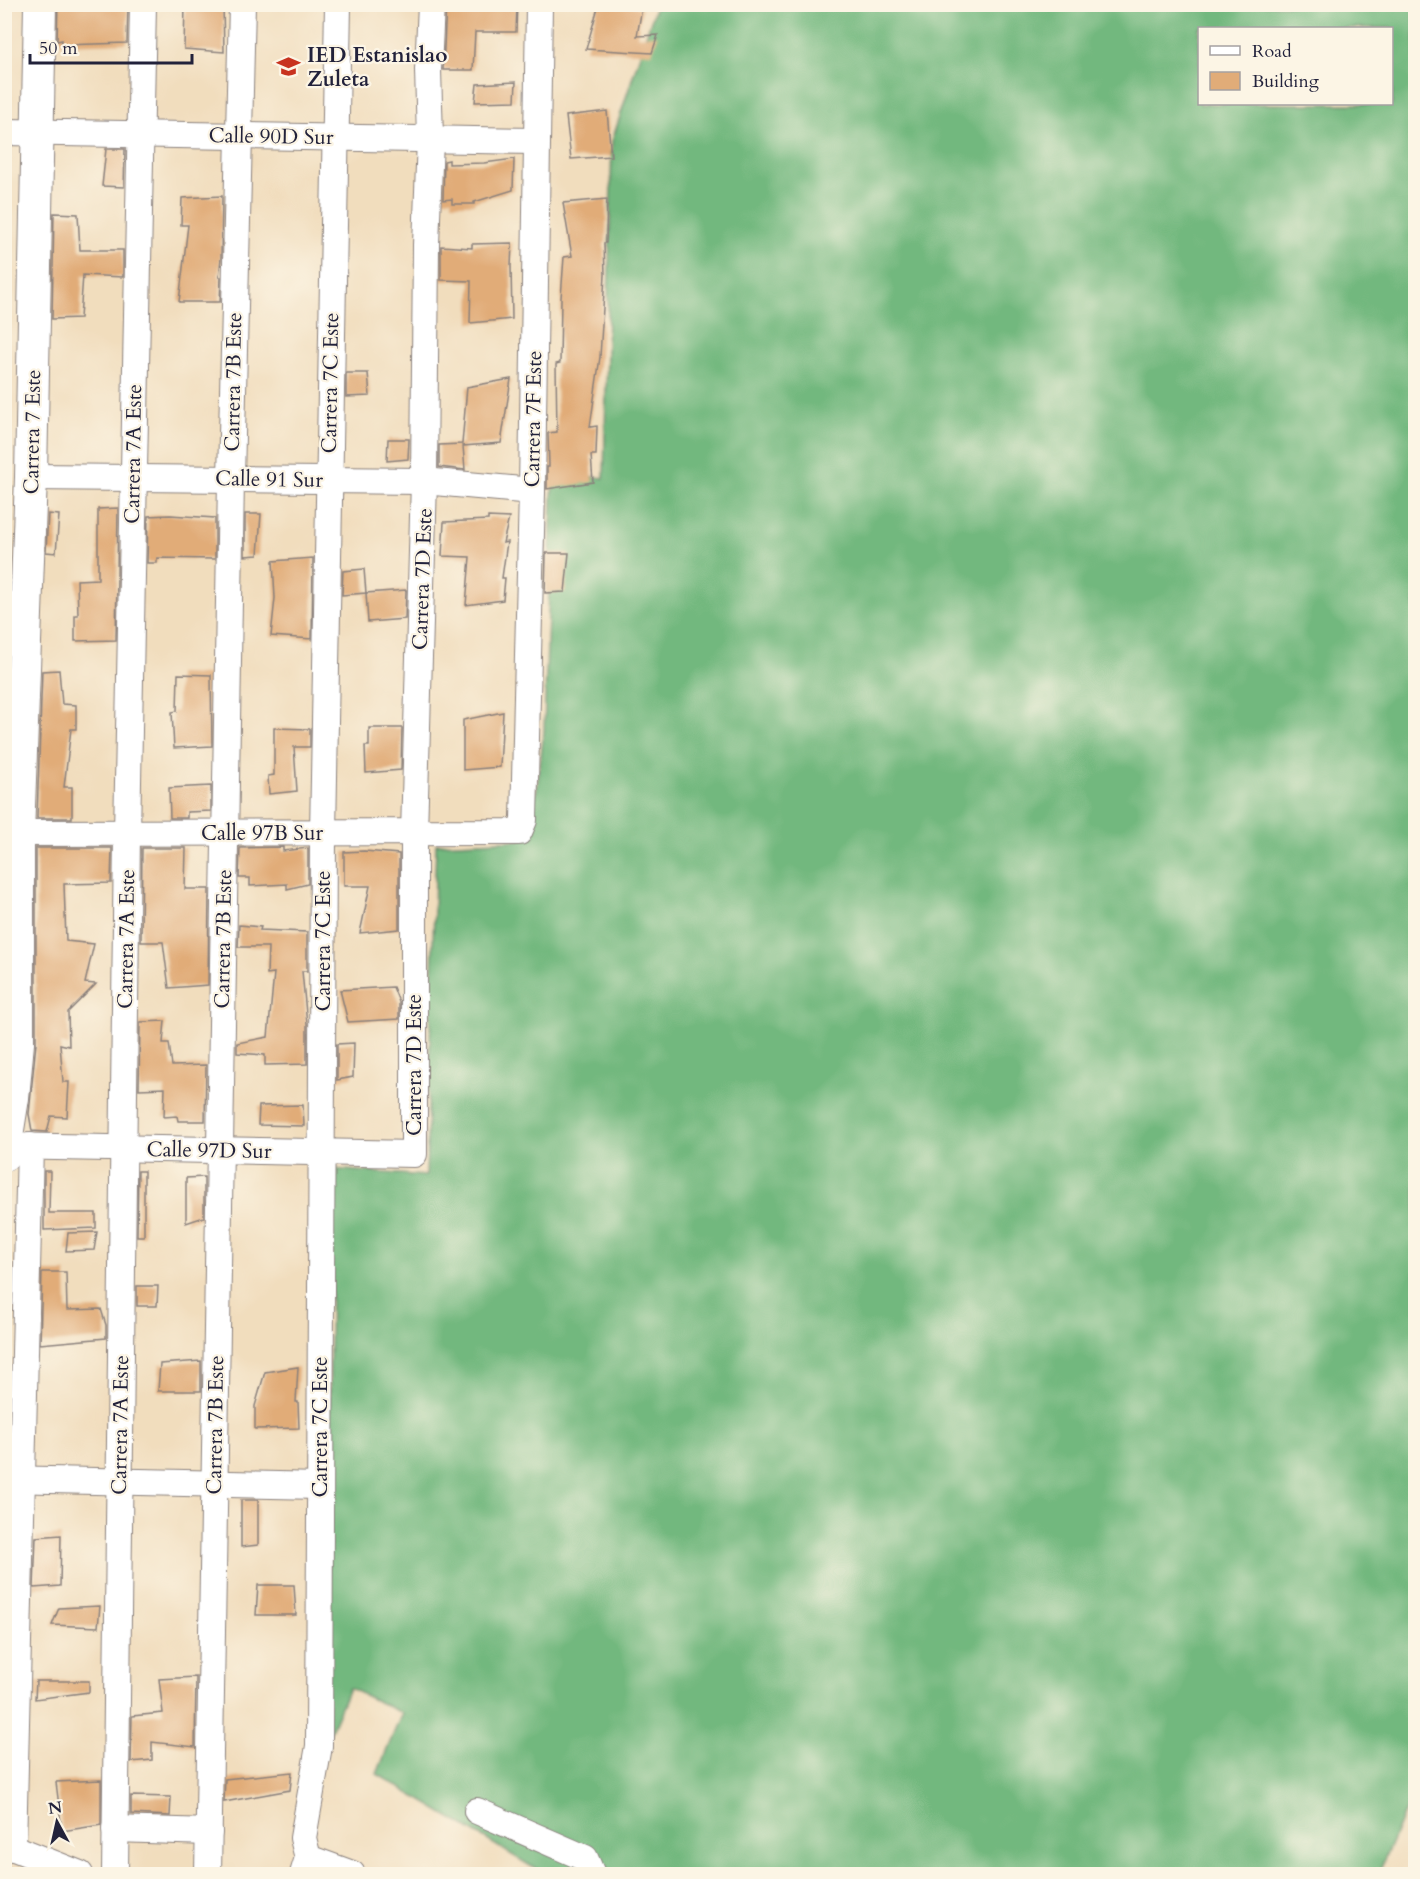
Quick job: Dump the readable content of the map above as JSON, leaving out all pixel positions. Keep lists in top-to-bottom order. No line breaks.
{"streets":{"street":["Calle 90D Sur","Carrera 7B Este","Carrera 7C Este","Carrera 7F Este","Carrera 7 Este","Carrera 7A Este","Calle 91 Sur","Carrera 7D Este","Calle 97B Sur","Calle 97D Sur"]},"crossings":[["Calle 90D Sur","Carrera 7B Este"],["Calle 90D Sur","Carrera 7C Este"],["Calle 90D Sur","Carrera 7F Este"],["Calle 90D Sur","Carrera 7 Este"],["Calle 90D Sur","Carrera 7A Este"],["Calle 90D Sur","Carrera 7D Este"],["Carrera 7B Este","Calle 91 Sur"],["Carrera 7B Este","Calle 97B Sur"],["Carrera 7B Este","Calle 97D Sur"],["Carrera 7C Este","Calle 91 Sur"],["Carrera 7C Este","Calle 97B Sur"],["Carrera 7C Este","Calle 97D Sur"],["Carrera 7F Este","Calle 91 Sur"],["Carrera 7F Este","Calle 97B Sur"],["Carrera 7 Este","Calle 91 Sur"],["Carrera 7 Este","Calle 97B Sur"],["Carrera 7 Este","Calle 97D Sur"],["Carrera 7A Este","Calle 91 Sur"],["Carrera 7A Este","Calle 97B Sur"],["Carrera 7A Este","Calle 97D Sur"],["Calle 91 Sur","Carrera 7D Este"],["Carrera 7D Este","Calle 97B Sur"],["Carrera 7D Este","Calle 97D Sur"]],"places":{"school or university":["IED Estanislao Zuleta"]},"legend":["Road","Building"],"scale_bar":"50 m","north":"top"}
